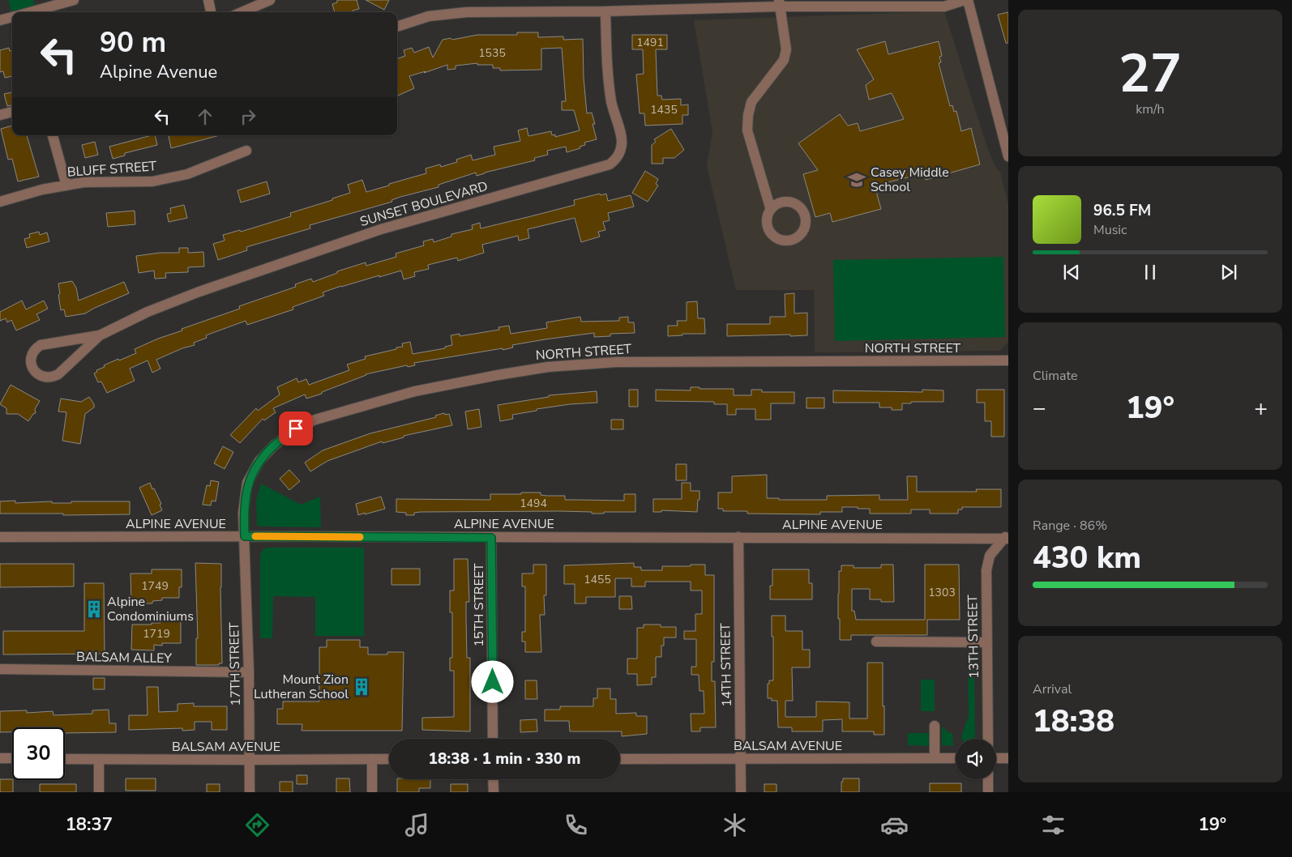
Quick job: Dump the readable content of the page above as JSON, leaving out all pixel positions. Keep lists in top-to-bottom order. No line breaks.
{"streets":{"street":["BLUFF STREET","SUNSET BOULEVARD","NORTH STREET","ALPINE AVENUE","15TH STREET","13TH STREET","BALSAM ALLEY","17TH STREET","14TH STREET","BALSAM AVENUE"]},"crossings":[["NORTH STREET","ALPINE AVENUE"],["NORTH STREET","17TH STREET"],["ALPINE AVENUE","15TH STREET"],["ALPINE AVENUE","13TH STREET"],["ALPINE AVENUE","17TH STREET"],["ALPINE AVENUE","14TH STREET"],["BALSAM ALLEY","17TH STREET"],["17TH STREET","BALSAM AVENUE"],["14TH STREET","BALSAM AVENUE"]],"places":{"school or university":["Casey Middle School"],"building":["Alpine Condominiums","Mount Zion Lutheran School"]},"house_numbers":["1491","1535","1435","1494","1455","1749","1303","1719"],"page":{"tile":[["27","km/h"],"Climate",["Range · 86%","430 km"],["Arrival","18:38"]],"turn":["90 m","Alpine Avenue"],"song":["96.5 FM","Music"],"heat":["−","19°","+"],"limit":"30","trip":"18:38 · 1 min · 330 m","tabs":["18:37","19°"]}}
